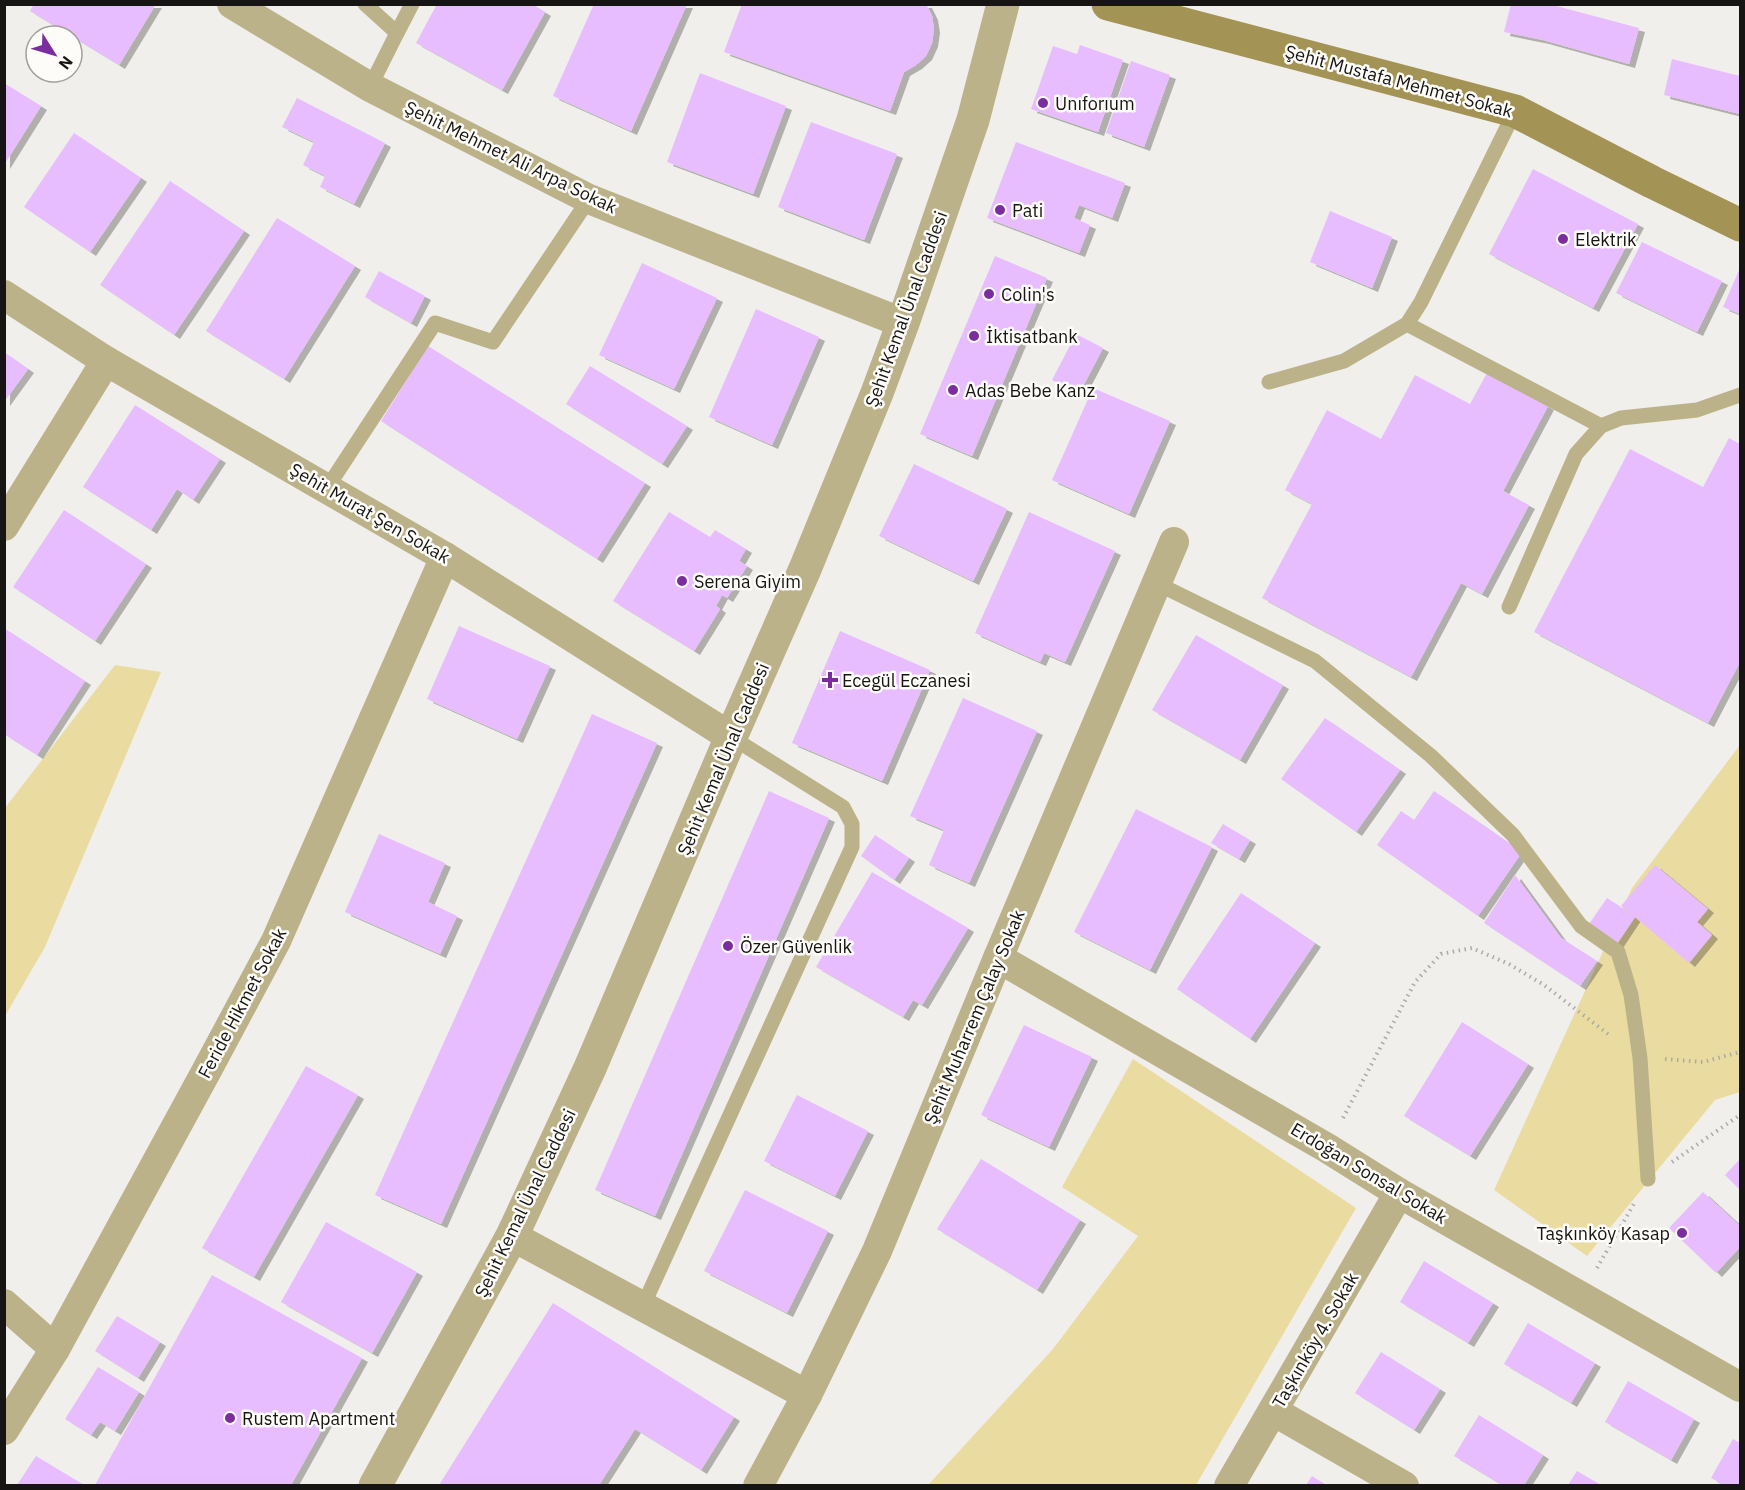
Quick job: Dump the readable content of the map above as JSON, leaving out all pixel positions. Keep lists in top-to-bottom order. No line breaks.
{"streets":{"main road":["Şehit Mustafa Mehmet Sokak"],"street":["Şehit Mehmet Ali Arpa Sokak","Şehit Kemal Ünal Caddesi","Şehit Murat Şen Sokak","Feride Hikmet Sokak","Şehit Muharrem Çalay Sokak","Erdoğan Sonsal Sokak","Taşkınköy 4. Sokak"]},"crossings":[["Şehit Mehmet Ali Arpa Sokak","Şehit Kemal Ünal Caddesi"],["Şehit Kemal Ünal Caddesi","Şehit Murat Şen Sokak"],["Şehit Murat Şen Sokak","Feride Hikmet Sokak"],["Şehit Muharrem Çalay Sokak","Erdoğan Sonsal Sokak"],["Erdoğan Sonsal Sokak","Taşkınköy 4. Sokak"]],"places":{"other":["Unıforıum","Pati","Elektrik","Colin's","İktisatbank","Adas Bebe Kanz","Serena Giyim","Özer Güvenlik","Taşkınköy Kasap","Rustem Apartment"],"health":["Ecegül Eczanesi"]},"north":"bottom right"}
